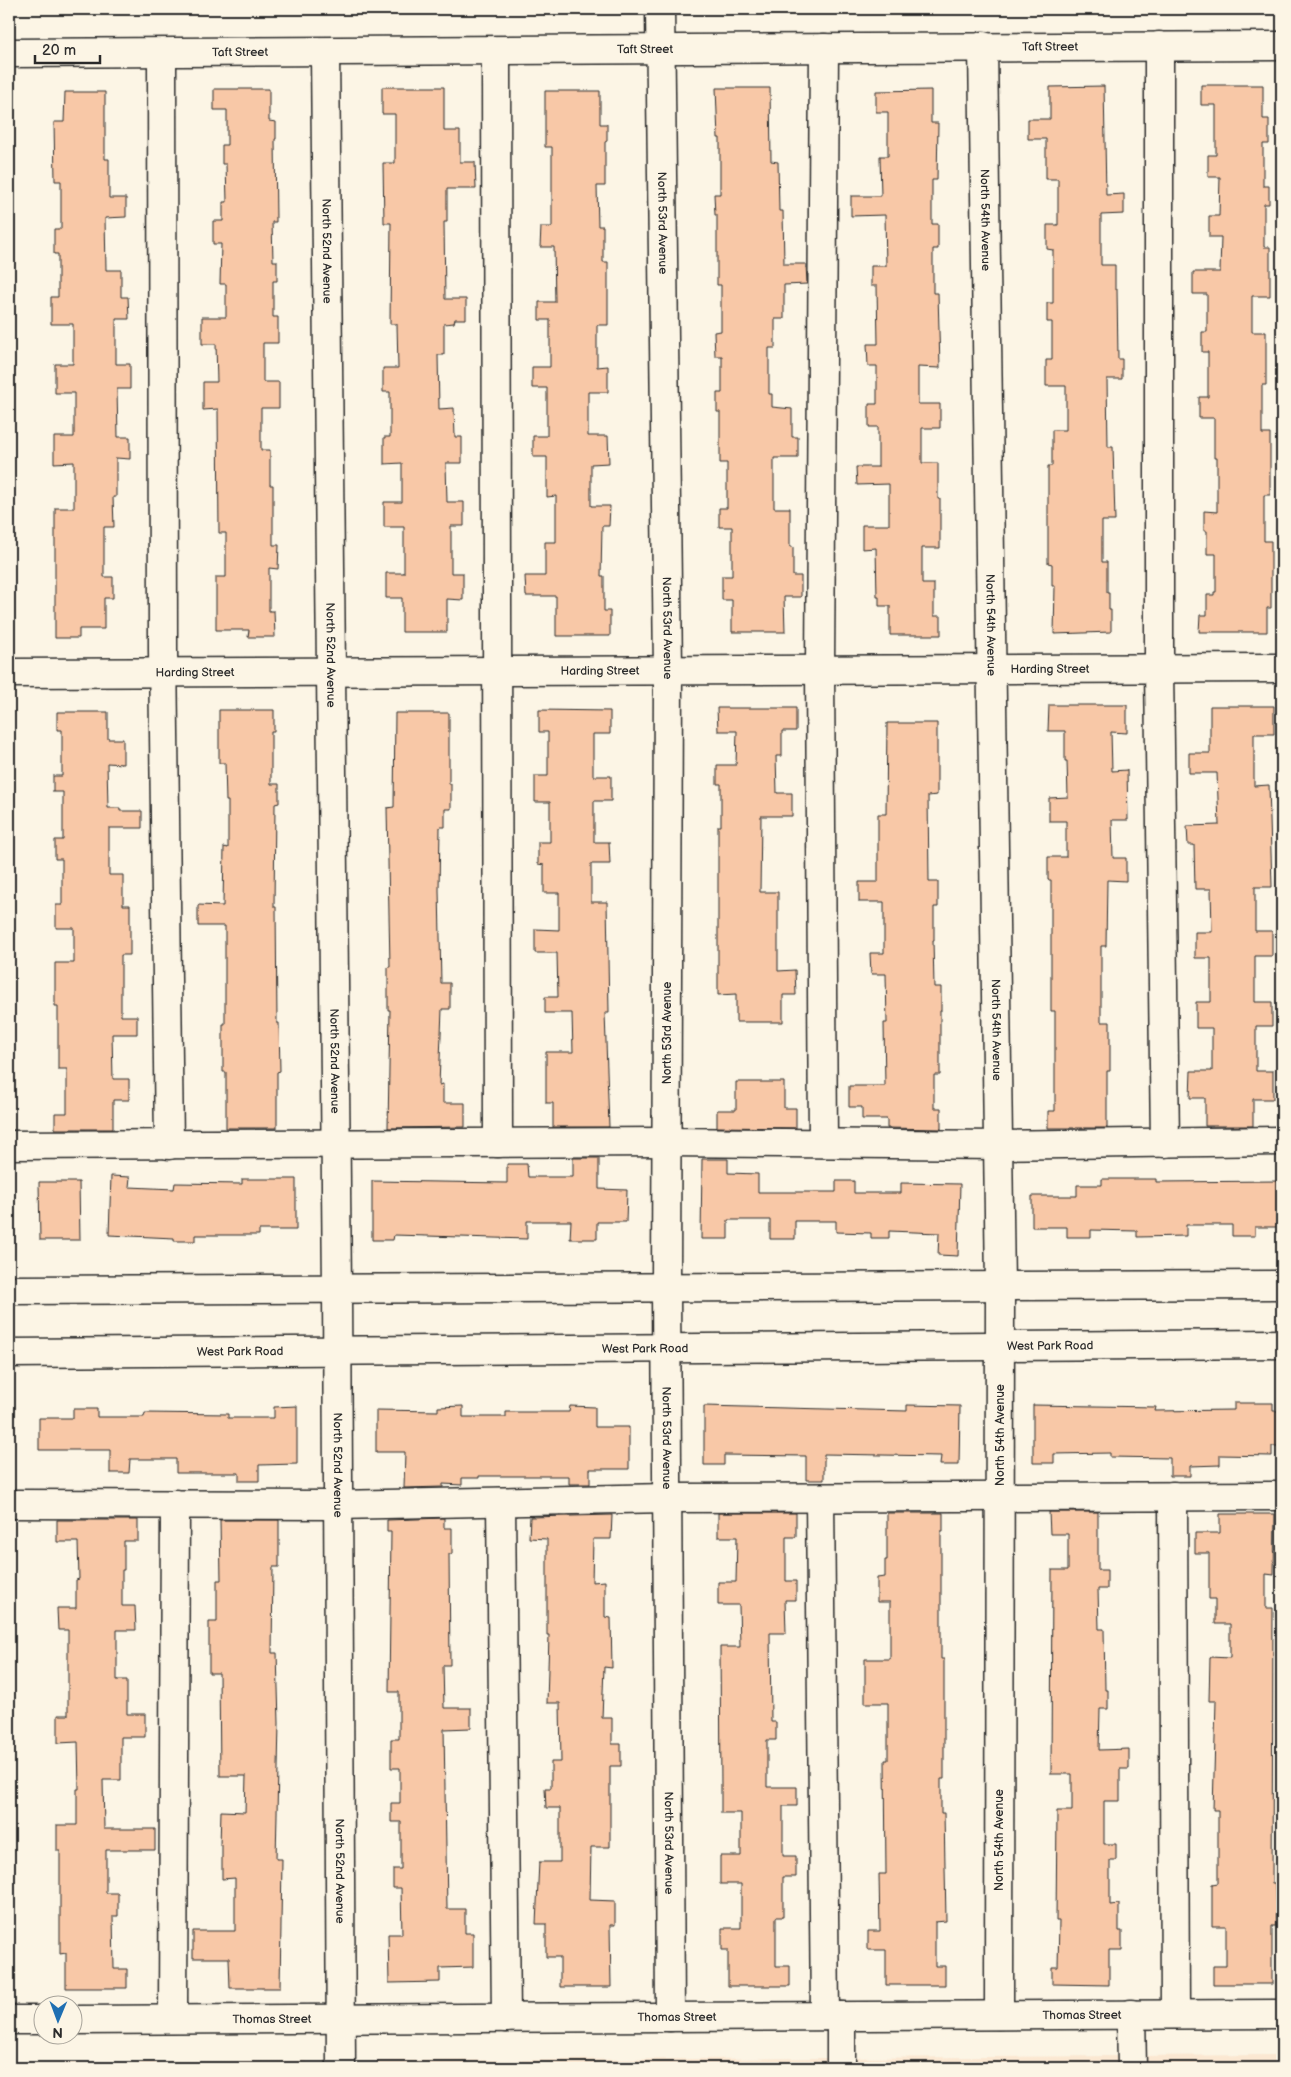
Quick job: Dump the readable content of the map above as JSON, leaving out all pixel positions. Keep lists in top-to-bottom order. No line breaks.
{"streets":{"street":["Taft Street","North 54th Avenue","North 53rd Avenue","North 52nd Avenue","Harding Street","West Park Road","Thomas Street"]},"crossings":[["Taft Street","North 54th Avenue"],["Taft Street","North 53rd Avenue"],["Taft Street","North 52nd Avenue"],["North 54th Avenue","Harding Street"],["North 54th Avenue","West Park Road"],["North 54th Avenue","Thomas Street"],["North 53rd Avenue","Harding Street"],["North 53rd Avenue","West Park Road"],["North 53rd Avenue","Thomas Street"],["North 52nd Avenue","Harding Street"],["North 52nd Avenue","West Park Road"],["North 52nd Avenue","Thomas Street"]],"scale_bar":"20 m","north":"bottom"}
